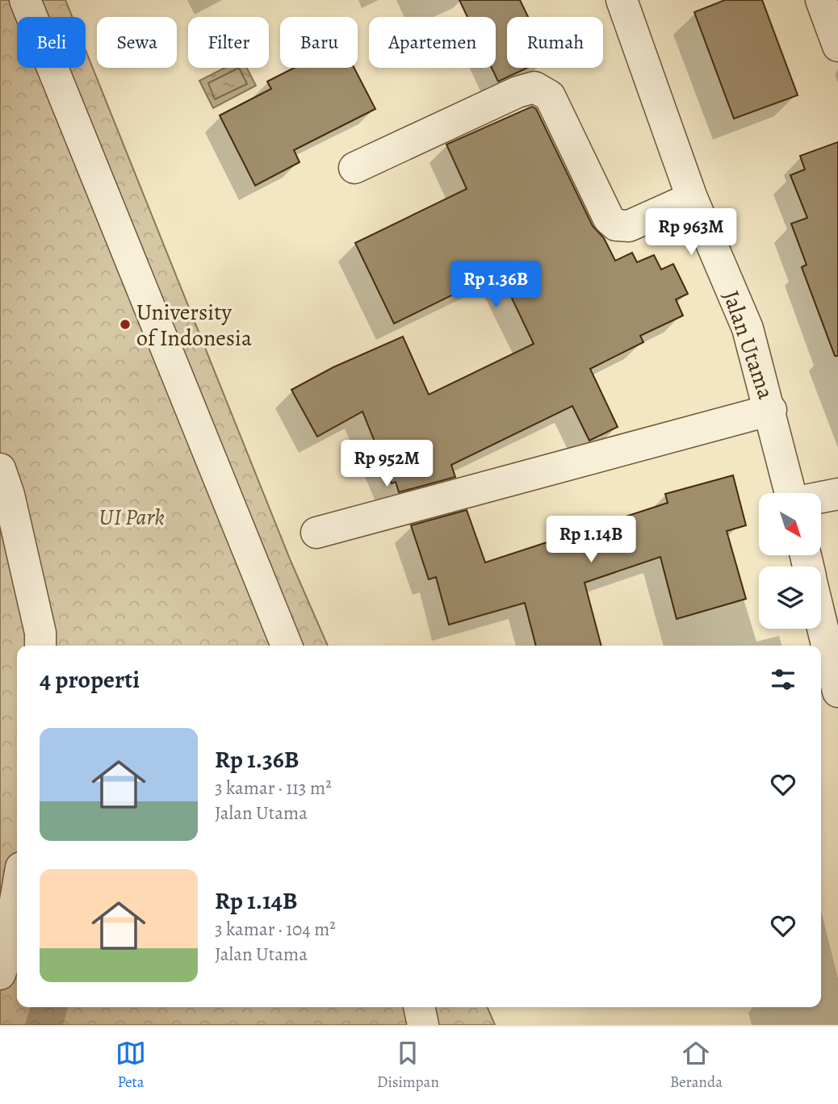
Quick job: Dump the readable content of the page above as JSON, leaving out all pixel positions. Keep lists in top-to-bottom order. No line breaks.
{"streets":{"street":["Jalan Utama"]},"parks":["UI Park"],"places":["University of Indonesia"],"north":"bottom right","page":{"chip":["Beli","Sewa","Filter","Baru","Apartemen","Rumah"],"price":["Rp 963M","Rp 1.36B","Rp 952M","Rp 1.14B"],"heading":"4 properti","list":[{"name":"Rp 1.36B","note":"3 kamar · 113 m² · Jalan Utama"},{"name":"Rp 1.14B","note":"3 kamar · 104 m² · Jalan Utama"}],"tabs":["Peta","Disimpan","Beranda"]}}
